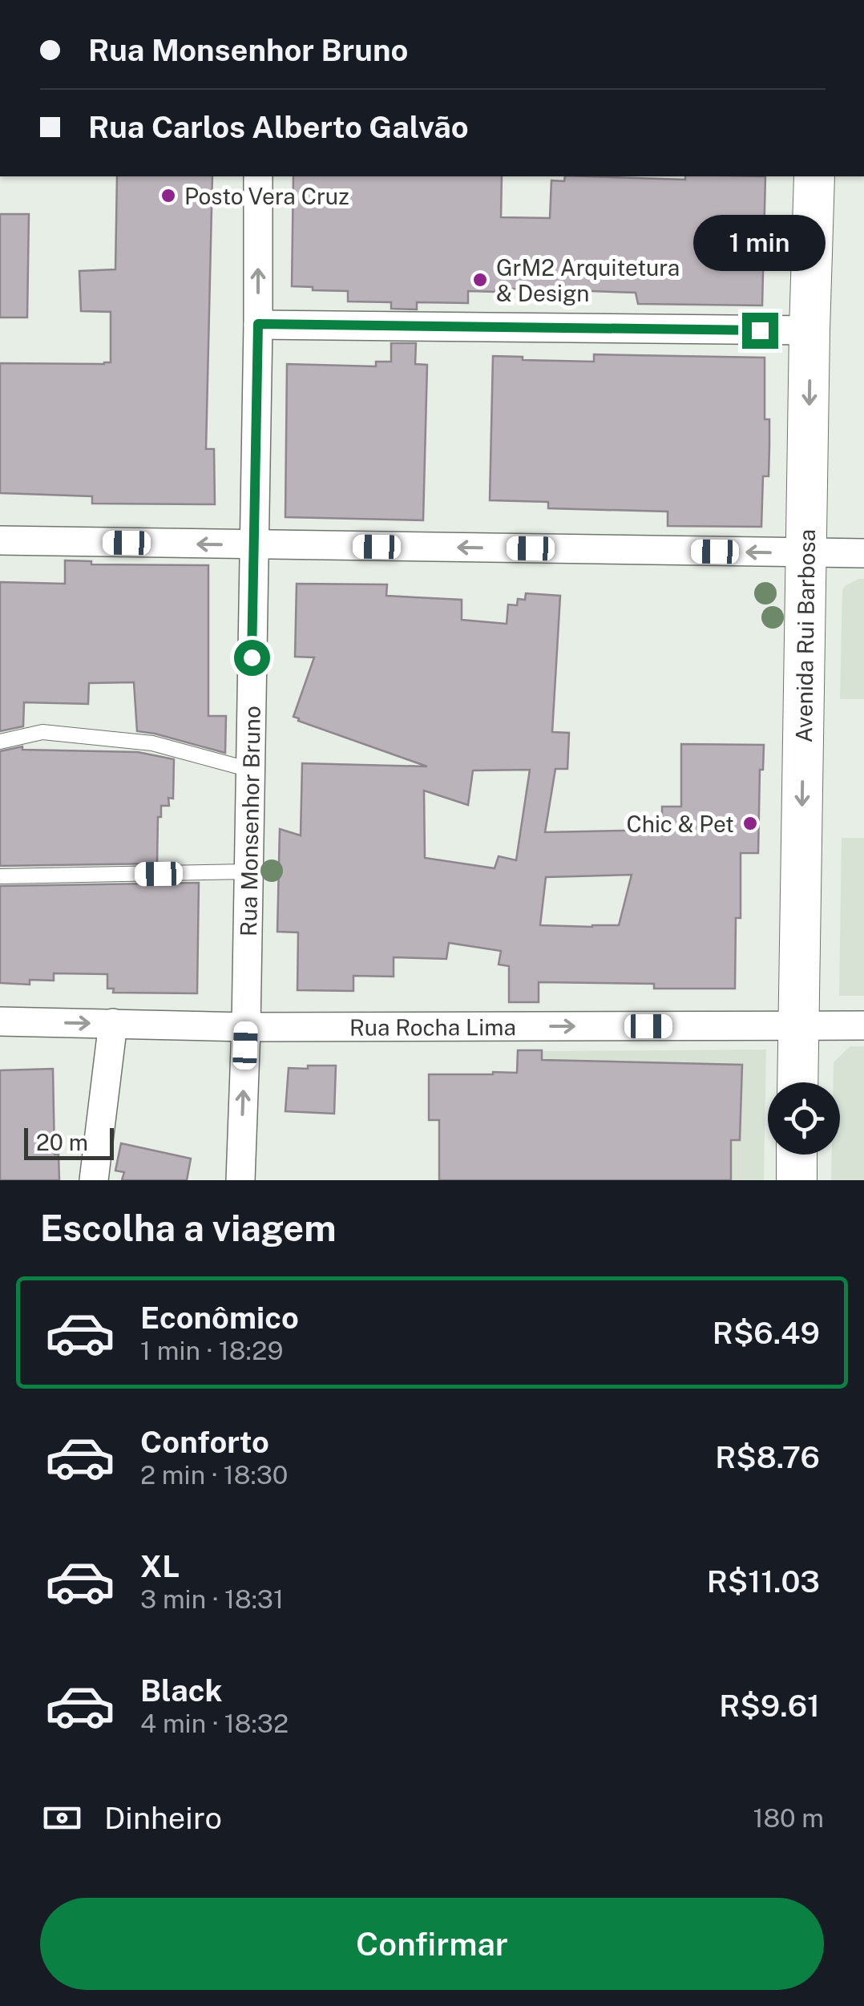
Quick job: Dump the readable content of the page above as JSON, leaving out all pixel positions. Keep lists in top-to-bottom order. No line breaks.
{"streets":{"main road":["Avenida Rui Barbosa"],"street":["Rua Monsenhor Bruno","Rua Rocha Lima"]},"crossings":[["Avenida Rui Barbosa","Rua Rocha Lima"],["Rua Monsenhor Bruno","Rua Rocha Lima"]],"one_way":["Avenida Rui Barbosa","Rua Rocha Lima"],"places":["Posto Vera Cruz","GrM2 Arquitetura & Design","Chic & Pet"],"scale_bar":"20 m","page":{"banner":["Rua Monsenhor Bruno","Rua Carlos Alberto Galvão"],"bubble":"1 min","scale":"20 m","heading":"Escolha a viagem","list":[{"name":"Econômico","note":"1 min · 18:29","value":"R$6.49"},{"name":"Conforto","note":"2 min · 18:30","value":"R$8.76"},{"name":"XL","note":"3 min · 18:31","value":"R$11.03"},{"name":"Black","note":"4 min · 18:32","value":"R$9.61"}],"pay":["Dinheiro","180 m"],"buttons":"Confirmar"}}
